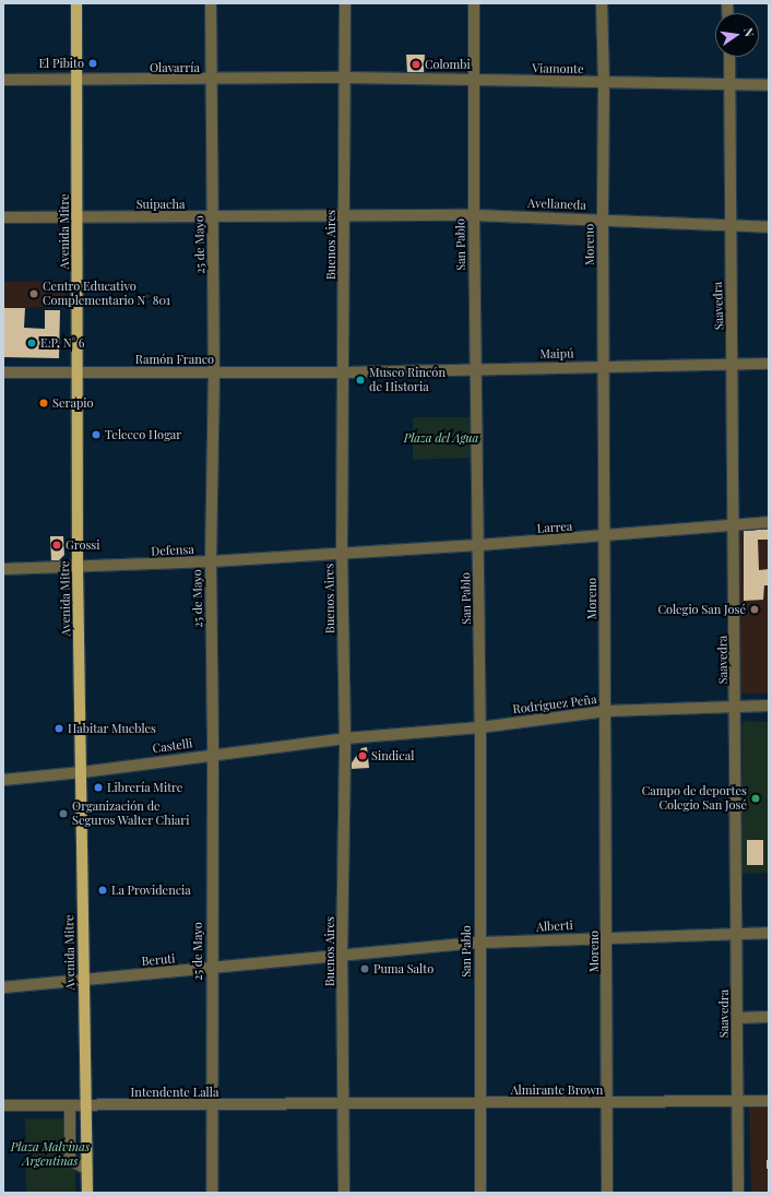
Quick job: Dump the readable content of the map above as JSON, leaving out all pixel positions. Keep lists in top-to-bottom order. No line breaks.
{"streets":{"main road":["Avenida Mitre"],"street":["Olavarría","Viamonte","Suipacha","Avellaneda","25 de Mayo","Buenos Aires","San Pablo","Moreno","Saavedra","Maipú","Ramón Franco","Larrea","Defensa","Rodríguez Peña","Castelli","Alberti","Beruti","Almirante Brown","Intendente Lalla"]},"crossings":[["Olavarría","Viamonte"],["Olavarría","Avenida Mitre"],["Olavarría","25 de Mayo"],["Olavarría","Buenos Aires"],["Viamonte","Buenos Aires"],["Viamonte","San Pablo"],["Viamonte","Moreno"],["Viamonte","Saavedra"],["Suipacha","Avellaneda"],["Suipacha","Avenida Mitre"],["Suipacha","25 de Mayo"],["Suipacha","Buenos Aires"],["Avellaneda","Buenos Aires"],["Avellaneda","San Pablo"],["Avellaneda","Moreno"],["Avellaneda","Saavedra"],["Avenida Mitre","Ramón Franco"],["Avenida Mitre","Defensa"],["Avenida Mitre","Castelli"],["Avenida Mitre","Beruti"],["Avenida Mitre","Intendente Lalla"],["25 de Mayo","Ramón Franco"],["25 de Mayo","Defensa"],["25 de Mayo","Castelli"],["25 de Mayo","Beruti"],["25 de Mayo","Intendente Lalla"],["Buenos Aires","Maipú"],["Buenos Aires","Ramón Franco"],["Buenos Aires","Larrea"],["Buenos Aires","Defensa"],["Buenos Aires","Rodríguez Peña"],["Buenos Aires","Castelli"],["Buenos Aires","Alberti"],["Buenos Aires","Beruti"],["Buenos Aires","Almirante Brown"],["Buenos Aires","Intendente Lalla"],["San Pablo","Maipú"],["San Pablo","Larrea"],["San Pablo","Rodríguez Peña"],["San Pablo","Alberti"],["San Pablo","Almirante Brown"],["Moreno","Maipú"],["Moreno","Larrea"],["Moreno","Rodríguez Peña"],["Moreno","Alberti"],["Moreno","Almirante Brown"],["Saavedra","Maipú"],["Saavedra","Larrea"],["Saavedra","Rodríguez Peña"],["Saavedra","Alberti"],["Saavedra","Almirante Brown"],["Maipú","Ramón Franco"],["Larrea","Defensa"],["Rodríguez Peña","Castelli"],["Alberti","Beruti"],["Almirante Brown","Intendente Lalla"]],"parks":["Plaza del Agua","Plaza Malvinas Argentinas"],"places":["El Pibito","Colombi","Centro Educativo Complementario N° 801","E.P. N° 6","Museo Rincón de Historia","Serapio","Telecco Hogar","Grossi","Colegio San José","Habitar Muebles","Sindical","Librería Mitre","Campo de deportes Colegio San José","Organización de Seguros Walter Chiari","La Providencia","Puma Salto"],"north":"right"}
